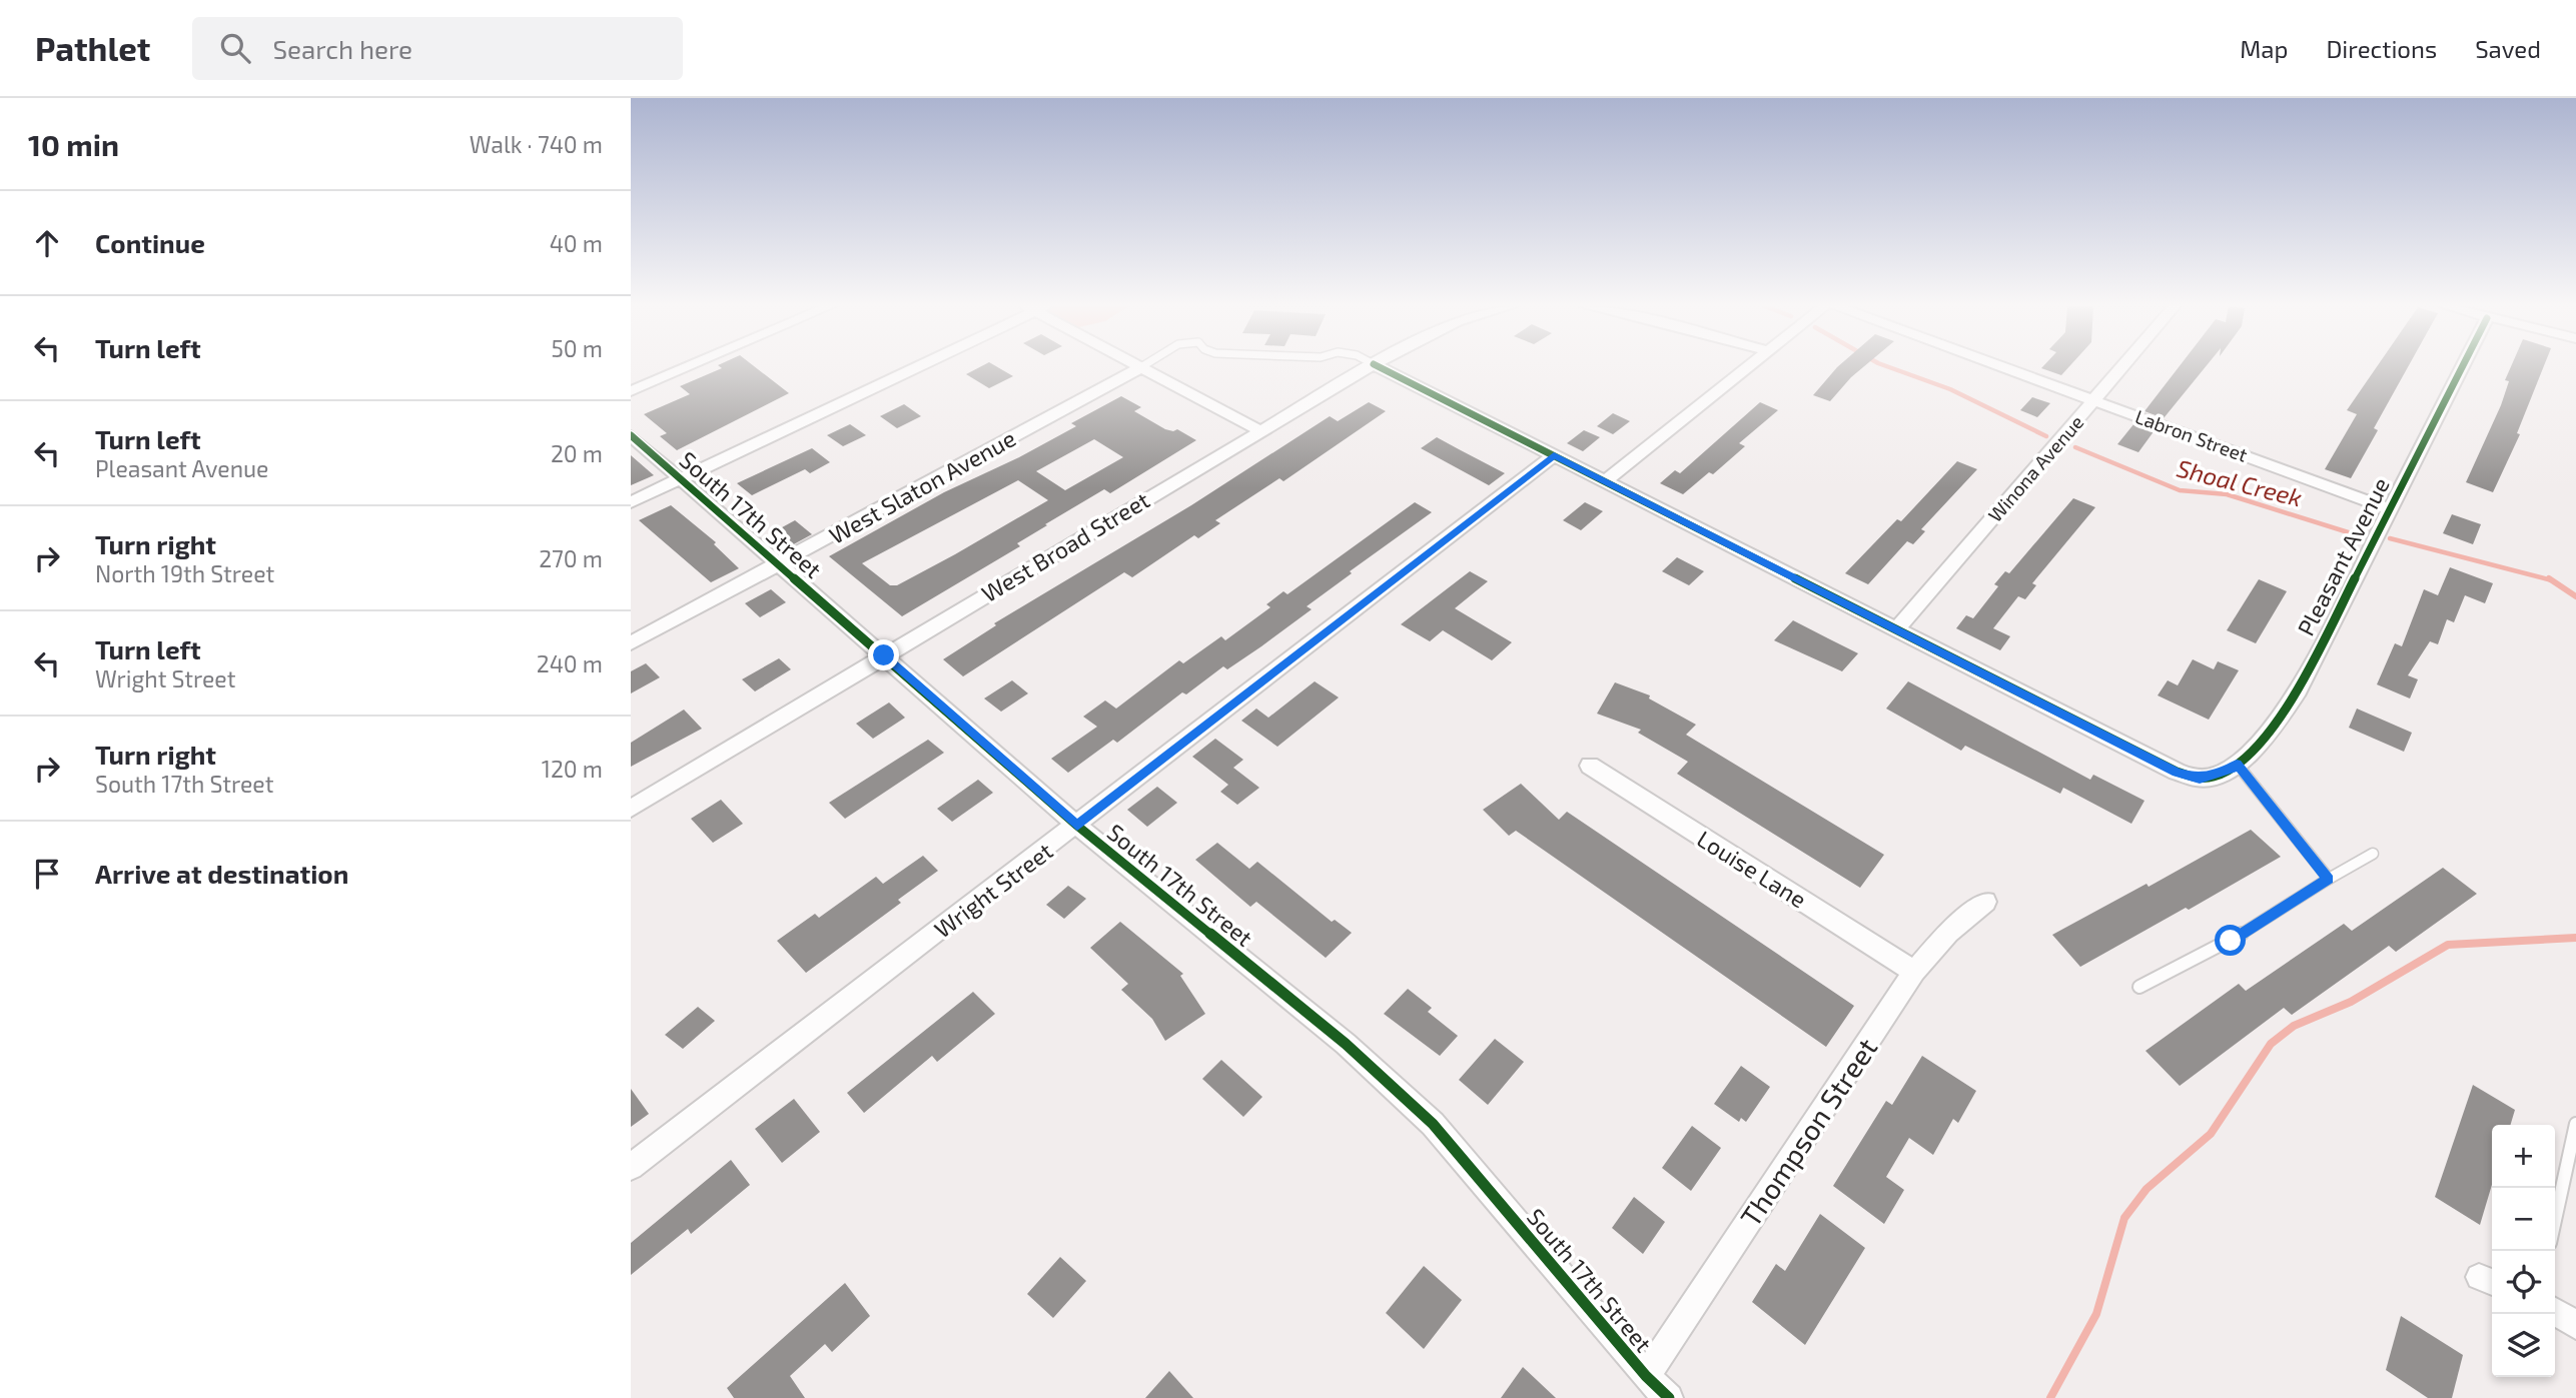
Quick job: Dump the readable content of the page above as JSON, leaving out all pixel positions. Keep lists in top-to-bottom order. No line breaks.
{"streets":{"street":["Labron Street","Winona Avenue","West Slaton Avenue","South 17th Street","West Broad Street","Pleasant Avenue","Louise Lane","Wright Street","Thompson Street"]},"crossings":[["Labron Street","Winona Avenue"],["Labron Street","Pleasant Avenue"],["West Slaton Avenue","South 17th Street"],["South 17th Street","West Broad Street"],["South 17th Street","Wright Street"],["South 17th Street","Thompson Street"],["Louise Lane","Thompson Street"]],"water":["Shoal Creek"],"page":{"header":"Pathlet","search":"Search here","nav":["Map","Directions","Saved"],"heading":["10 min","Walk · 740 m"],"list":[["Continue","40 m"],["Turn left","50 m"],["Turn left","Pleasant Avenue","20 m"],["Turn right","North 19th Street","270 m"],["Turn left","Wright Street","240 m"],["Turn right","South 17th Street","120 m"],"Arrive at destination"],"map_buttons":["+","−"]}}
